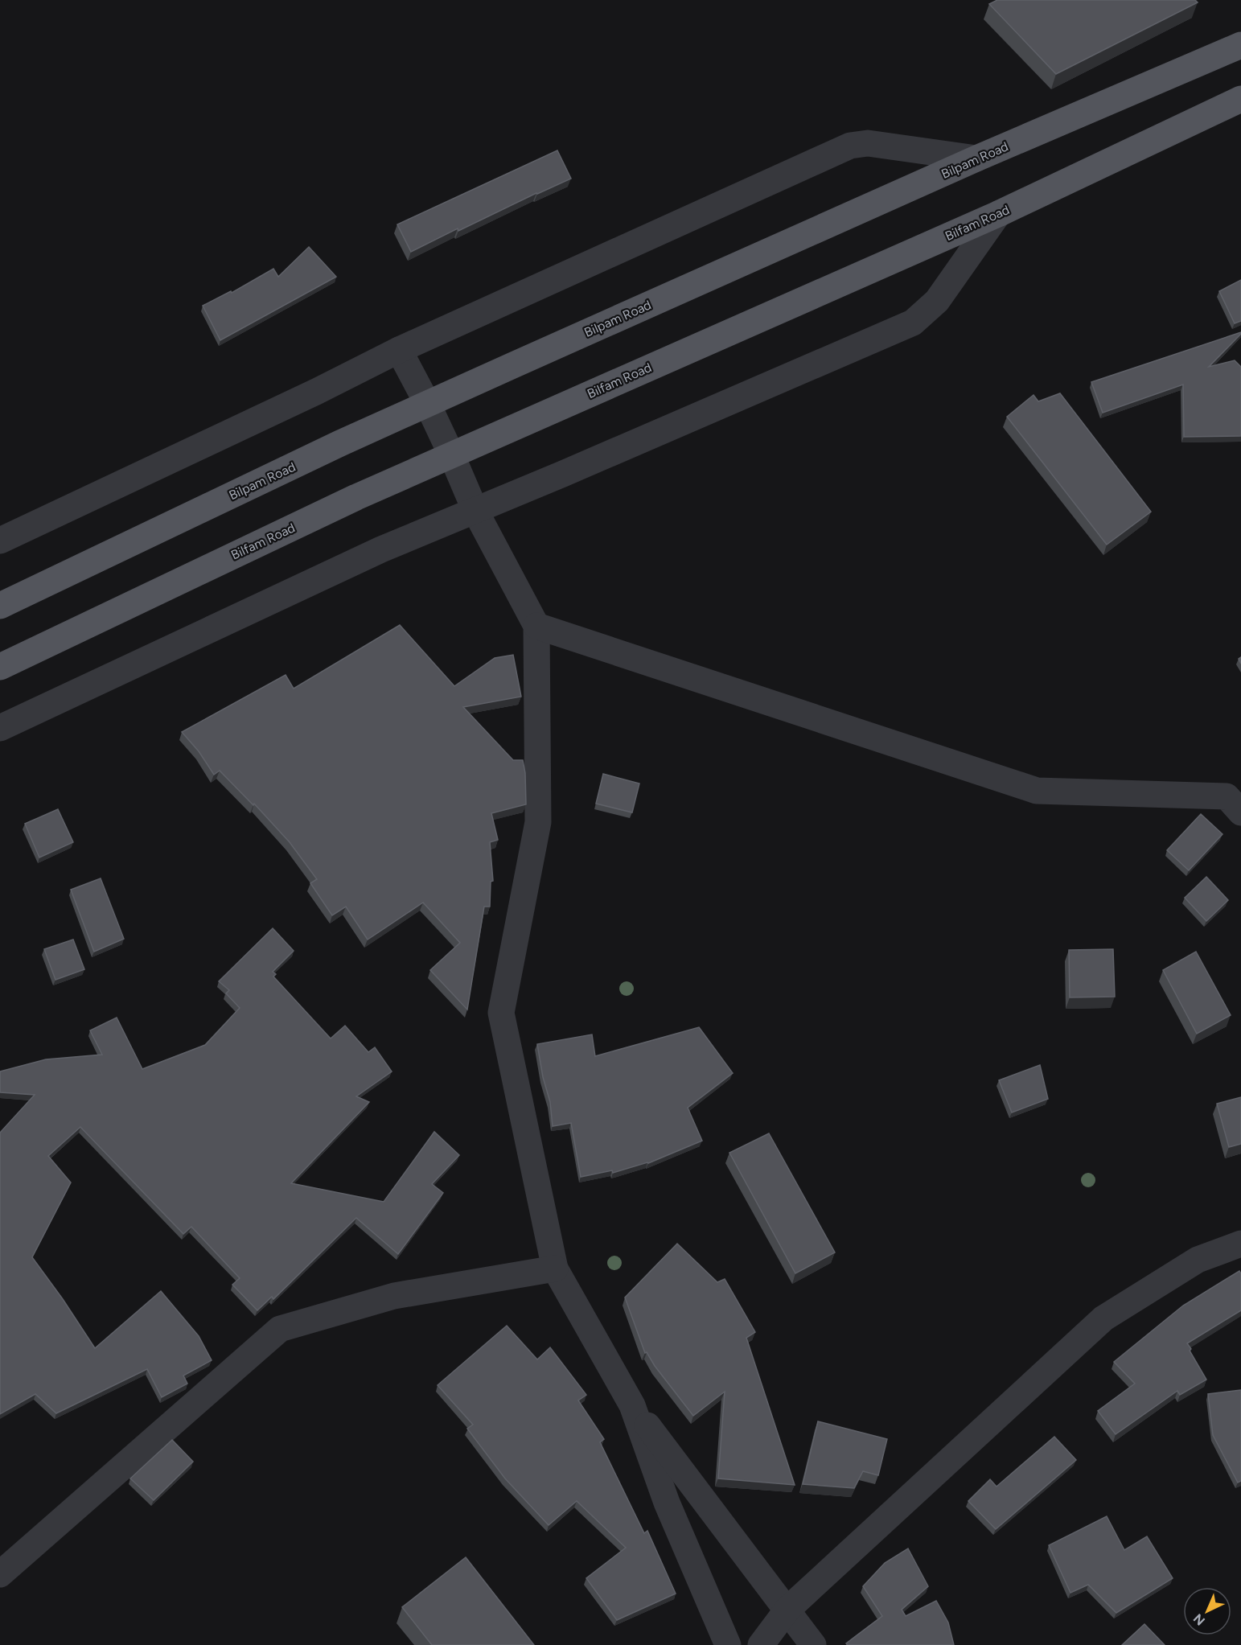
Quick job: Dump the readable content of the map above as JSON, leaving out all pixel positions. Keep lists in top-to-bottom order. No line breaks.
{"streets":{"main road":["Bilpam Road","Bilfam Road"]},"north":"bottom left"}
